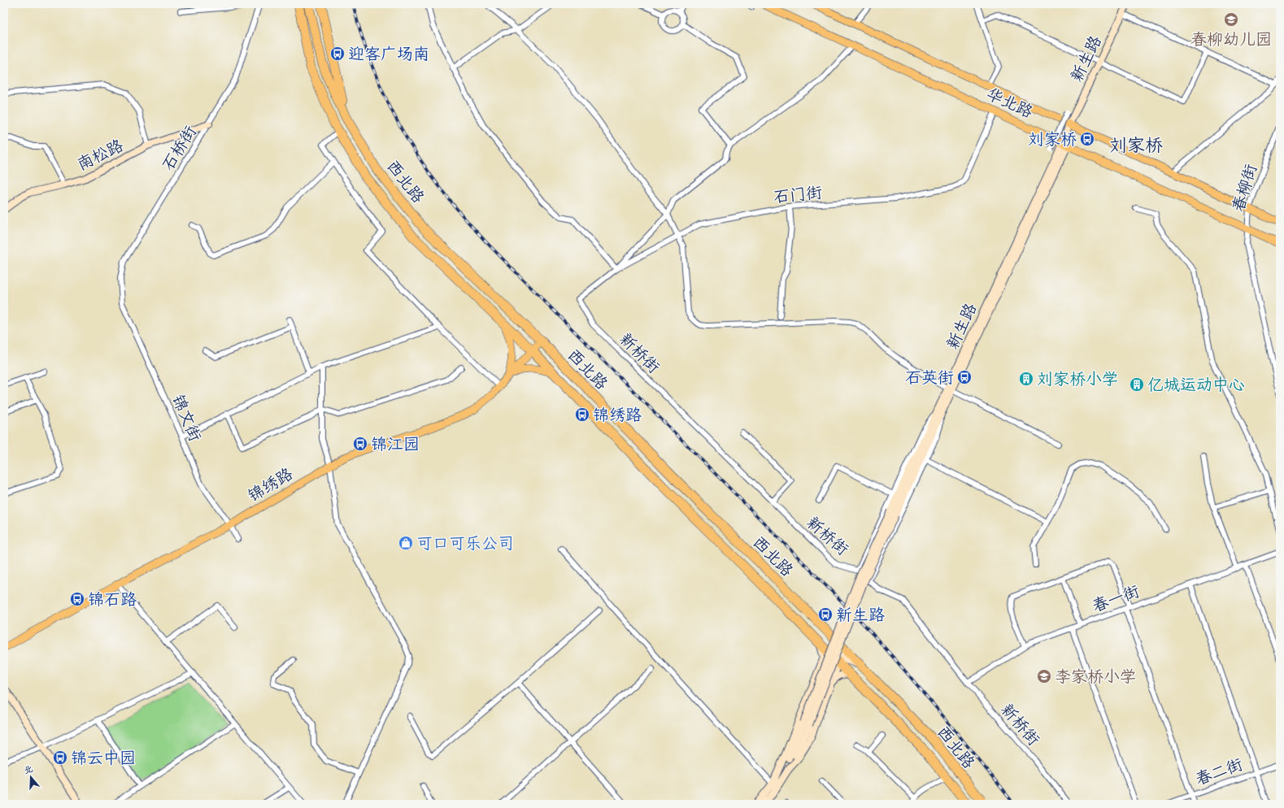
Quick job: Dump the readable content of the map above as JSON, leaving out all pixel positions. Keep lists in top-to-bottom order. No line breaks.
{"streets":{"highway":["西北路"],"main road":["新生路","华北路","南松路","锦绣路"],"street":["石桥街","春柳街","石门街","新桥街","锦文街","春一街","春二街"]},"crossings":[["新生路","华北路"],["华北路","春柳街"],["华北路","石门街"],["石桥街","南松路"],["石桥街","锦文街"],["西北路","锦绣路"],["石门街","新桥街"],["新桥街","春一街"],["锦文街","锦绣路"]],"districts":["刘家桥"],"places":{"school or university":["春柳幼儿园","李家桥小学"],"bus stop":["迎客广场南","刘家桥","石英街","锦绣路","锦江园","锦石路","新生路","锦云中园"],"building":["刘家桥小学","亿城运动中心"],"shop":["可口可乐公司"]},"north":"top"}
